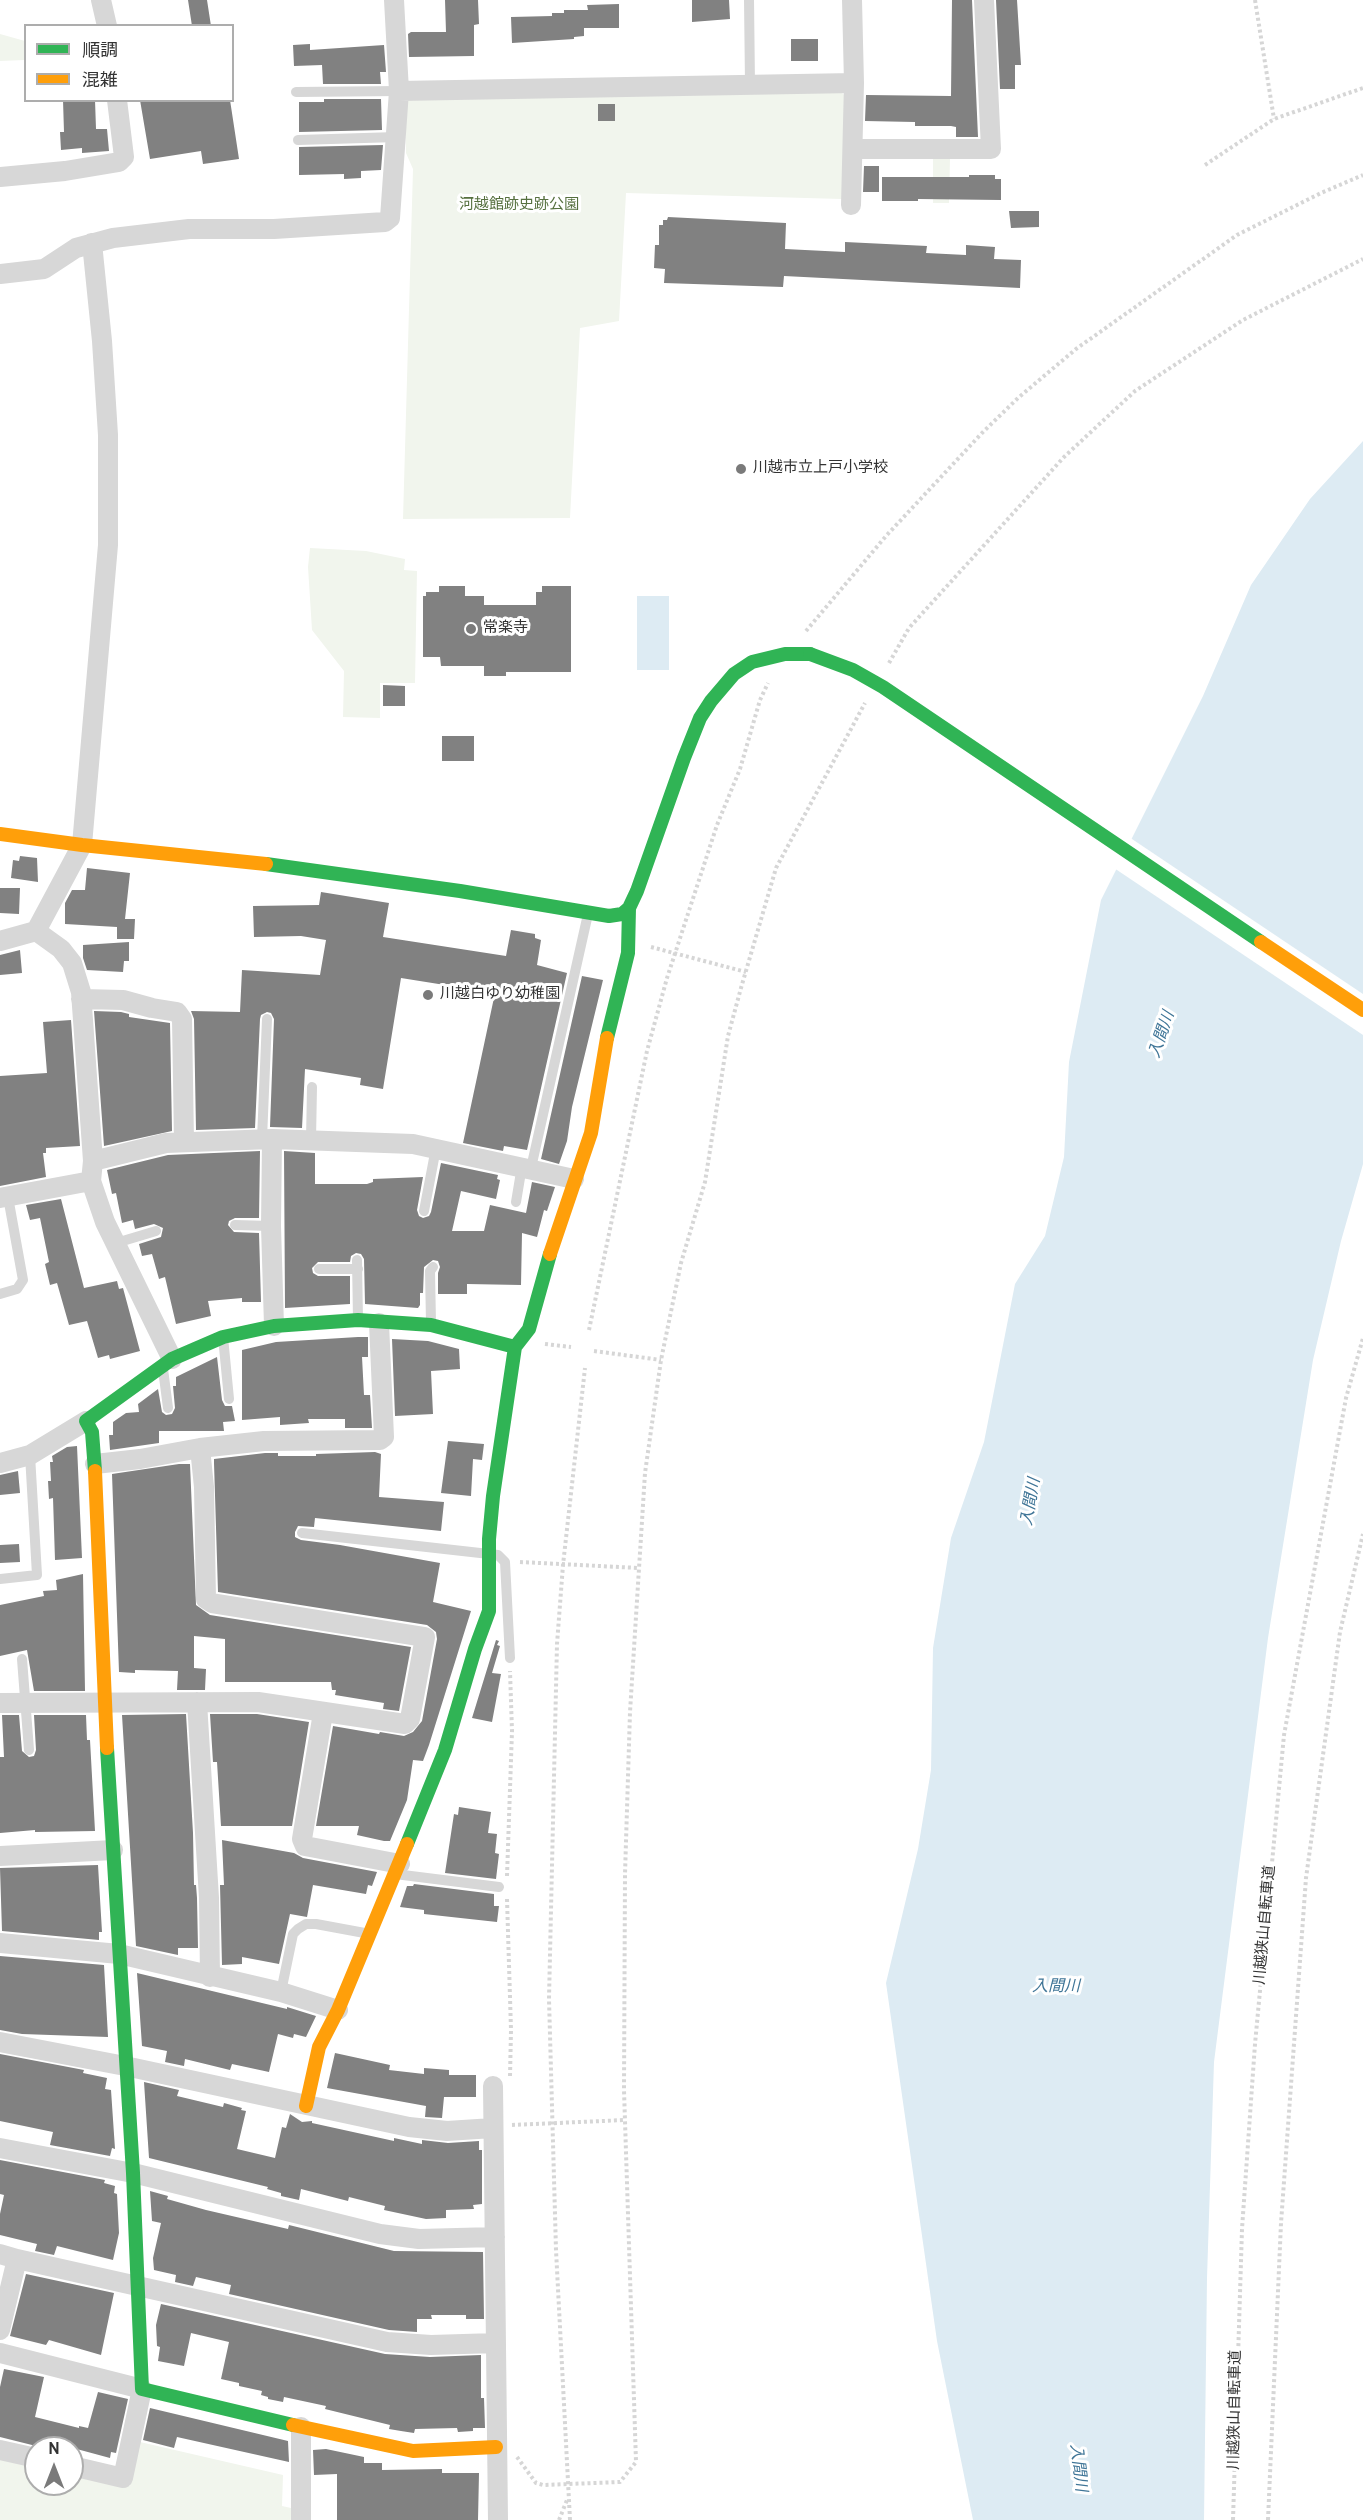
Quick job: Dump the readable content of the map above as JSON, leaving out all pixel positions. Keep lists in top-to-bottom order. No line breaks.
{"streets":{"path":["川越狭山自転車道"]},"water":["入間川"],"parks":["河越館跡史跡公園"],"places":["川越市立上戸小学校","常楽寺","川越白ゆり幼稚園"],"legend":["順調","混雑"],"north":"top"}
